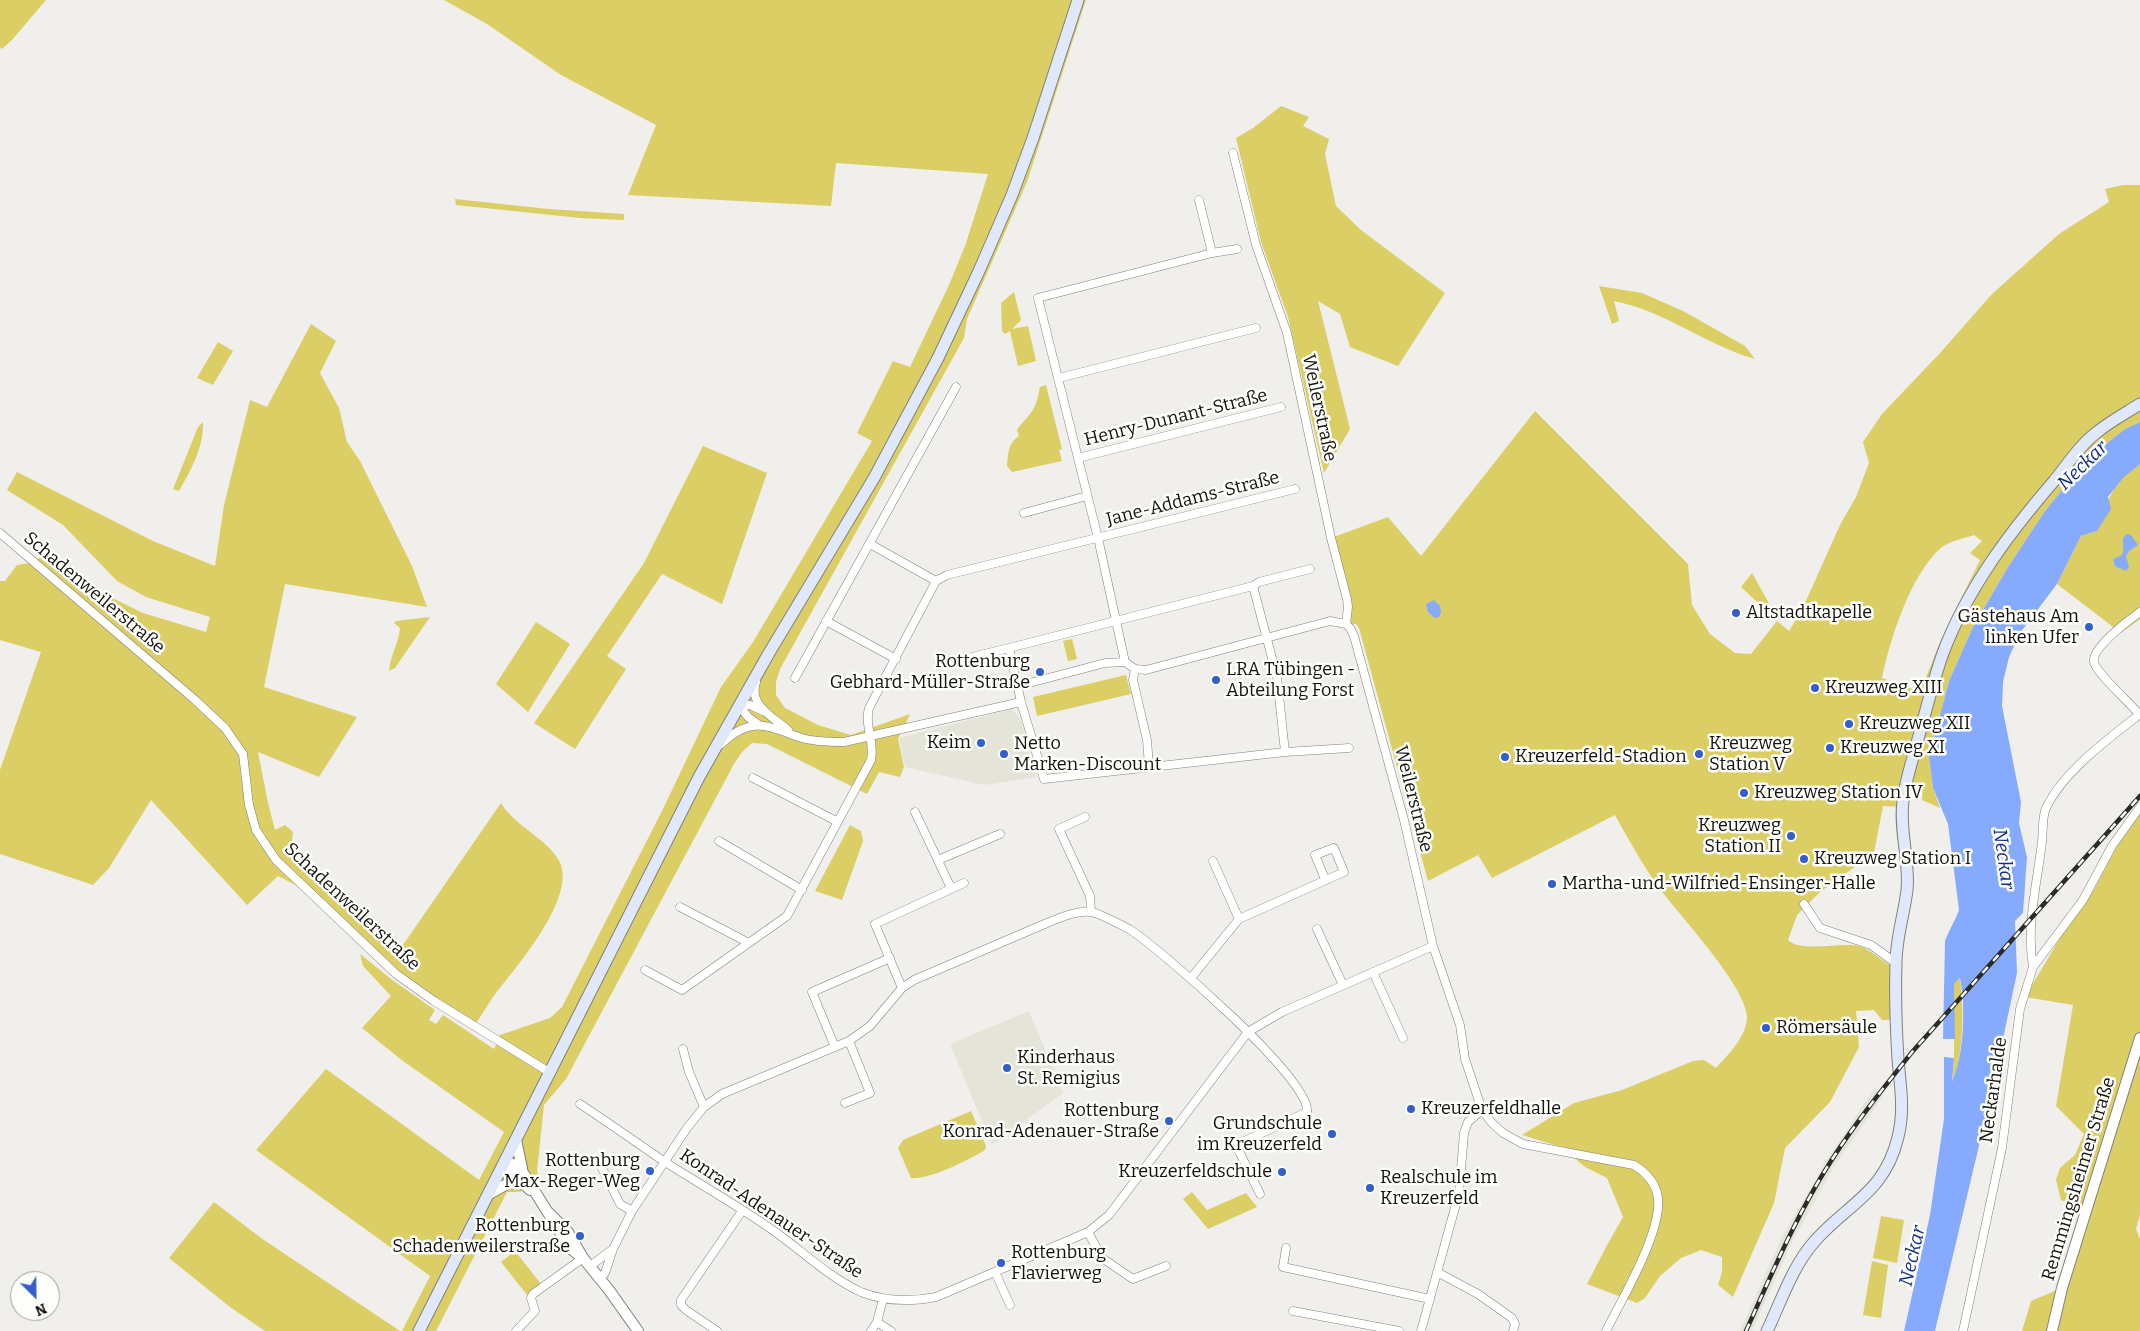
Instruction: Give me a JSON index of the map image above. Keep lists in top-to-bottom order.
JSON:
{
  "streets": {
    "street": [
      "Weilerstraße",
      "Henry-Dunant-Straße",
      "Jane-Addams-Straße",
      "Schadenweilerstraße",
      "Neckarhalde",
      "Remmingsheimer Straße",
      "Konrad-Adenauer-Straße"
    ]
  },
  "crossings": [
    ["Weilerstraße", "Konrad-Adenauer-Straße"]
  ],
  "water": ["Neckar"],
  "places": [
    "Altstadtkapelle",
    "Gästehaus Am linken Ufer",
    "Rottenburg Gebhard-Müller-Straße",
    "LRA Tübingen - Abteilung Forst",
    "Kreuzweg XIII",
    "Kreuzweg XII",
    "Keim",
    "Kreuzweg XI",
    "Netto Marken-Discount",
    "Kreuzweg Station V",
    "Kreuzerfeld-Stadion",
    "Kreuzweg Station IV",
    "Kreuzweg Station II",
    "Kreuzweg Station I",
    "Martha-und-Wilfried-Ensinger-Halle",
    "Römersäule",
    "Kinderhaus St. Remigius",
    "Kreuzerfeldhalle",
    "Rottenburg Konrad-Adenauer-Straße",
    "Grundschule im Kreuzerfeld",
    "Rottenburg Max-Reger-Weg",
    "Kreuzerfeldschule",
    "Realschule im Kreuzerfeld",
    "Rottenburg Schadenweilerstraße",
    "Rottenburg Flavierweg"
  ],
  "north": "bottom right"
}
